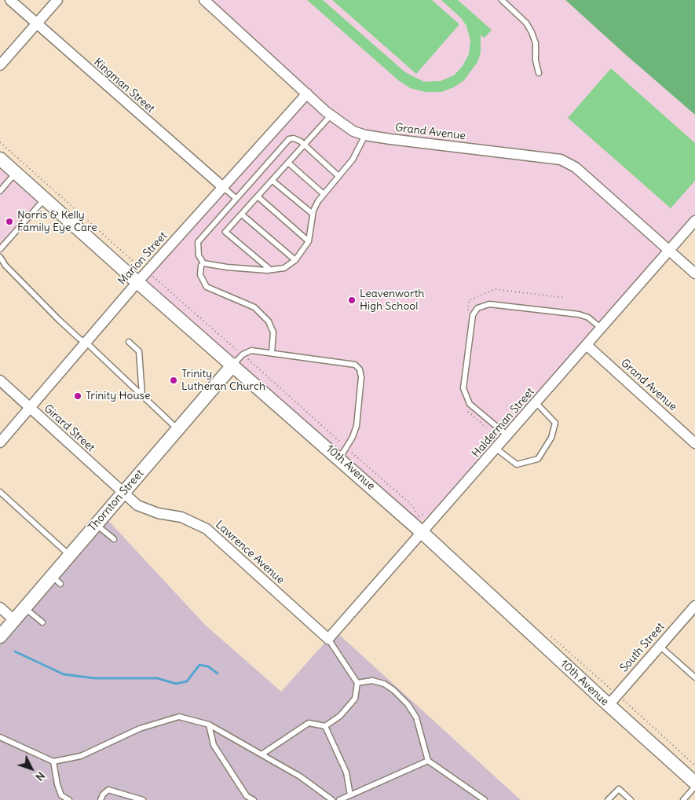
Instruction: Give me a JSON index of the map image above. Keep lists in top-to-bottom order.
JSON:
{
  "streets": {
    "street": [
      "Kingman Street",
      "Grand Avenue",
      "Marion Street",
      "Halderman Street",
      "Girard Street",
      "10th Avenue",
      "Thornton Street",
      "Lawrence Avenue",
      "South Street"
    ]
  },
  "crossings": [
    ["Kingman Street", "Marion Street"],
    ["Grand Avenue", "Marion Street"],
    ["Grand Avenue", "Halderman Street"],
    ["Marion Street", "Girard Street"],
    ["Marion Street", "10th Avenue"],
    ["Halderman Street", "10th Avenue"],
    ["Halderman Street", "Lawrence Avenue"],
    ["Girard Street", "Thornton Street"],
    ["Girard Street", "Lawrence Avenue"],
    ["10th Avenue", "Thornton Street"],
    ["10th Avenue", "South Street"],
    ["Thornton Street", "Lawrence Avenue"]
  ],
  "places": [
    "Norris & Kelly Family Eye Care",
    "Leavenworth High School",
    "Trinity Lutheran Church",
    "Trinity House"
  ],
  "north": "bottom right"
}
